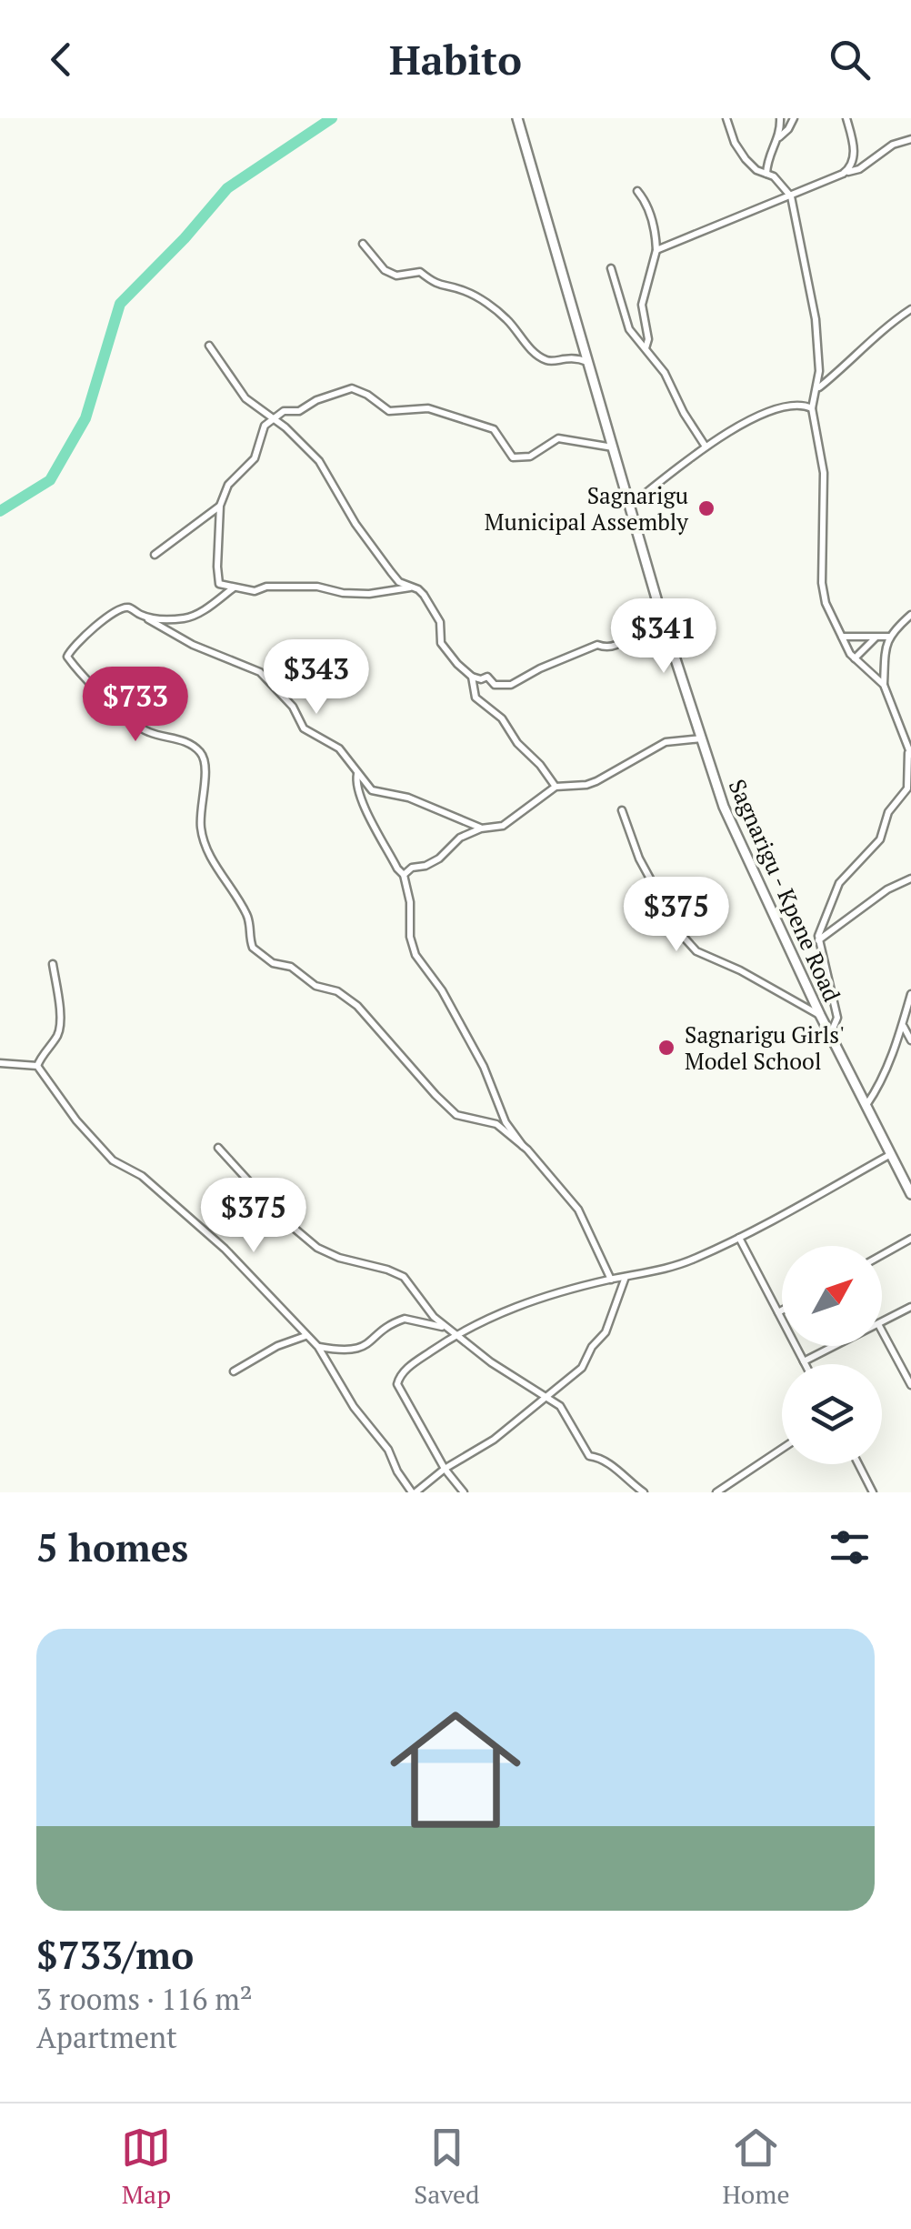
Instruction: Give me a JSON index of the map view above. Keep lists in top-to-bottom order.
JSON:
{
  "streets": {
    "street": ["Sagnarigu - Kpene Road"]
  },
  "places": ["Sagnarigu Municipal Assembly", "Sagnarigu Girls' Model School"],
  "north": "top right",
  "page": {
    "header": "Habito",
    "price": [
      "$341",
      "$343",
      "$733",
      "$375",
      "$375"
    ],
    "heading": "5 homes",
    "list": [
      {
        "name": "$733/mo",
        "note": "3 rooms · 116 m² · Apartment"
      }
    ],
    "tabs": ["Map", "Saved", "Home"]
  }
}
